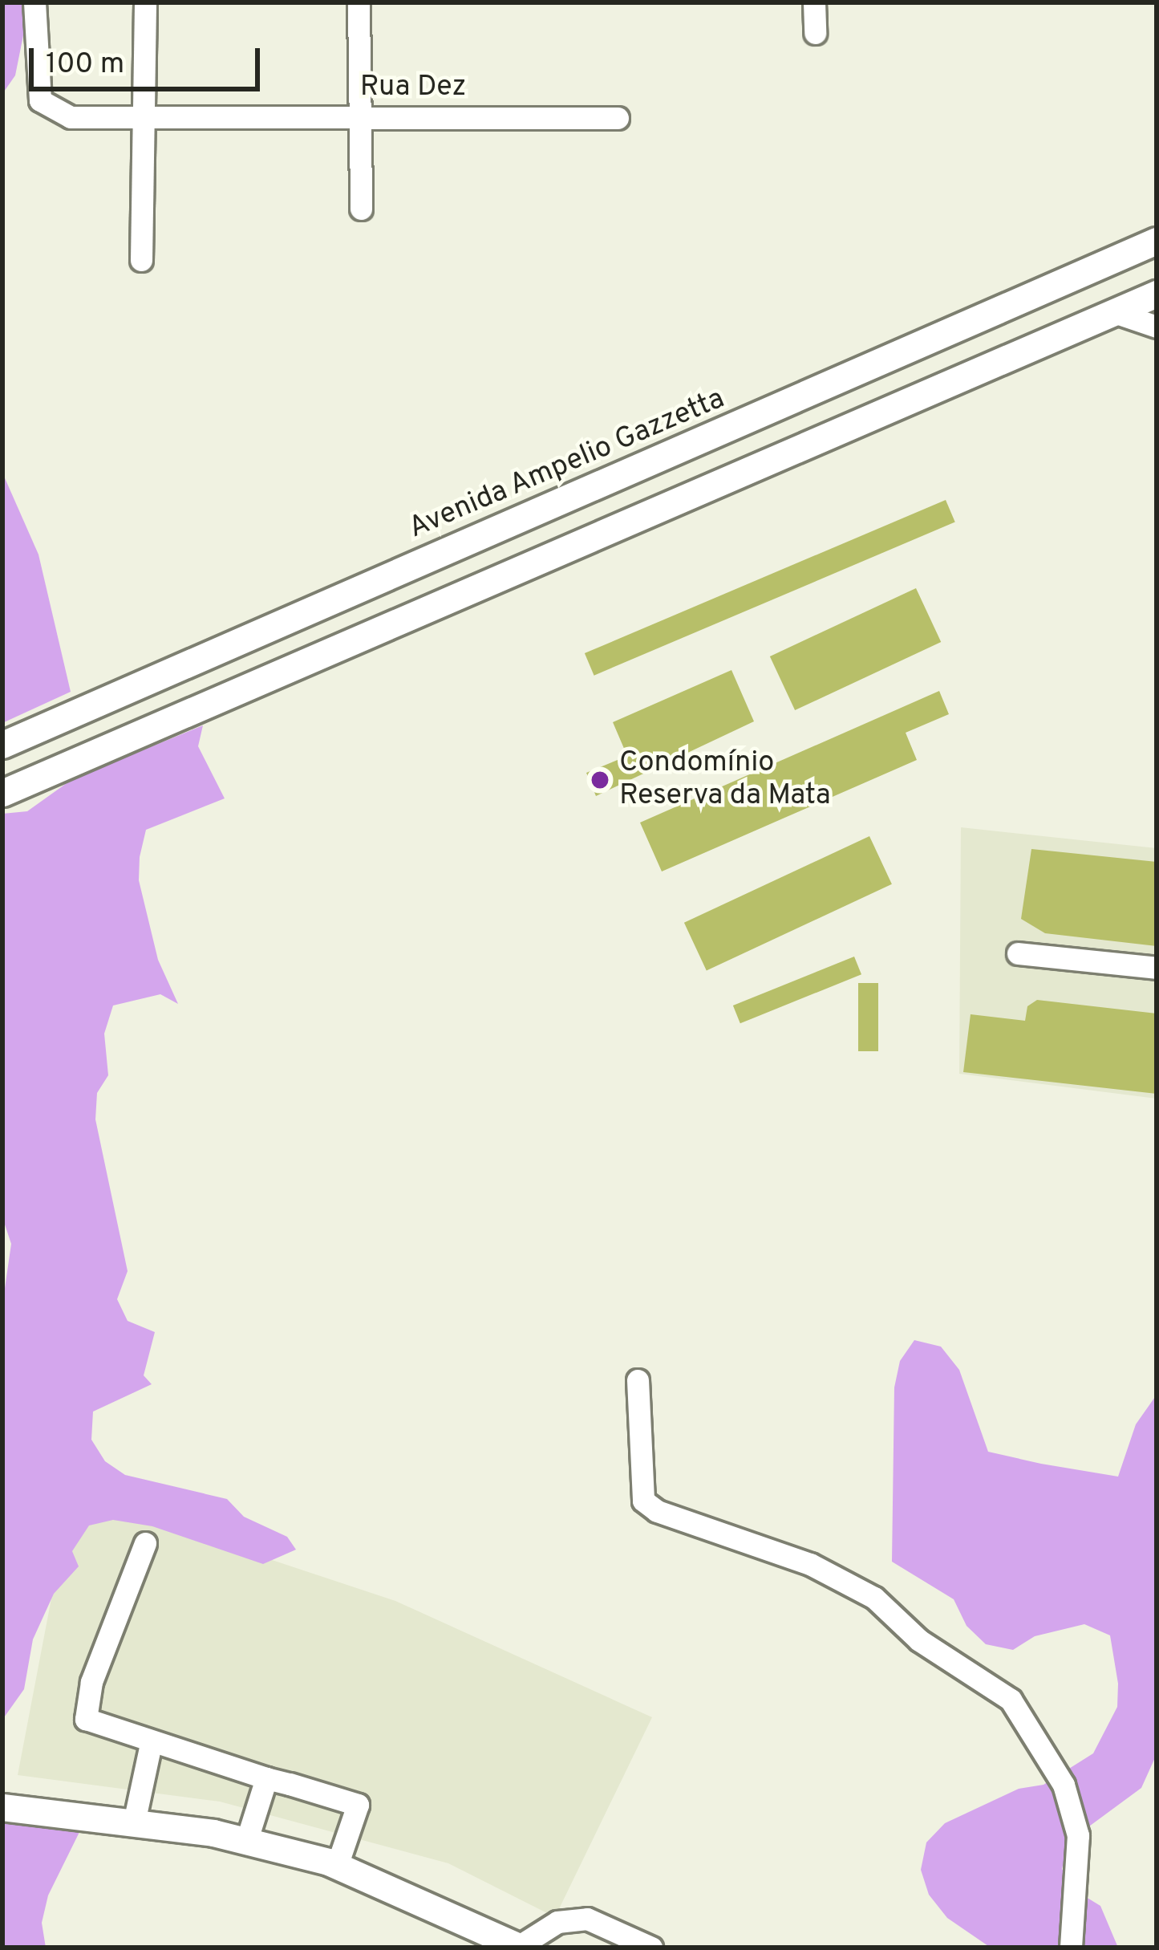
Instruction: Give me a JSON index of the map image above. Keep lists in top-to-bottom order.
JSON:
{
  "streets": {
    "main road": ["Avenida Ampelio Gazzetta"],
    "street": ["Rua Dez"]
  },
  "places": ["Condomínio Reserva da Mata"],
  "scale_bar": "100 m"
}
